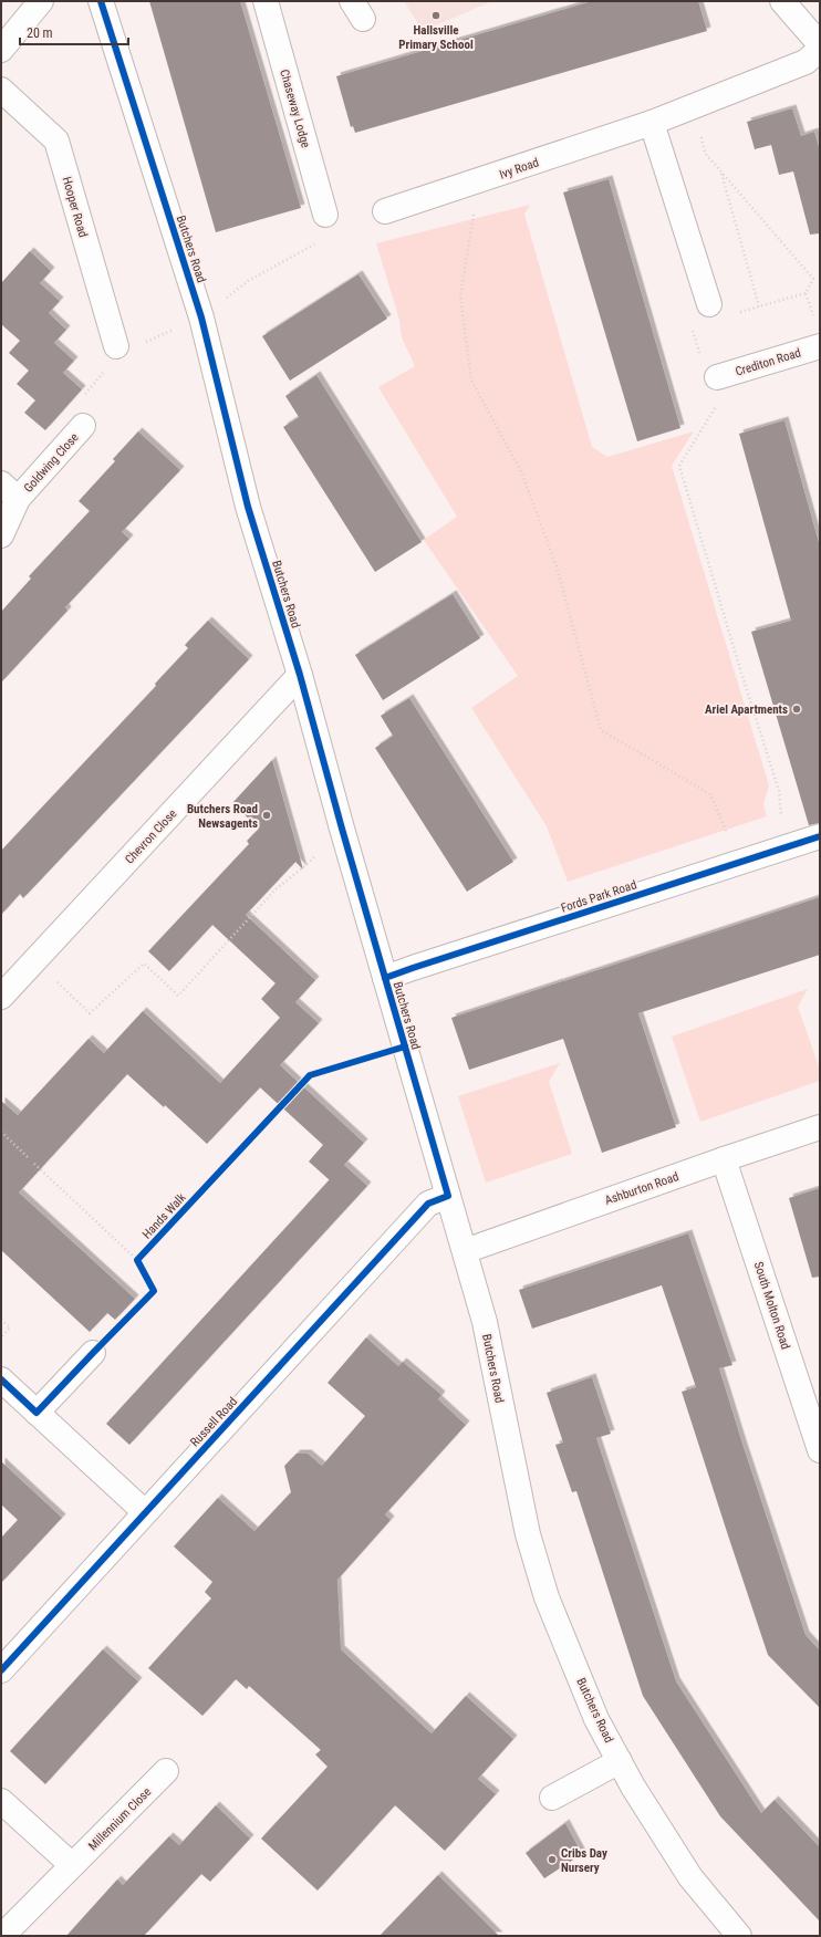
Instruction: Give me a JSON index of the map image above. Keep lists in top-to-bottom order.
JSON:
{
  "streets": {
    "street": [
      "Chaseway Lodge",
      "Ivy Road",
      "Hooper Road",
      "Butchers Road",
      "Crediton Road",
      "Goldwing Close",
      "Chevron Close",
      "Fords Park Road",
      "Ashburton Road",
      "South Molton Road",
      "Russell Road",
      "Millennium Close"
    ],
    "cycle path": ["Hands Walk"]
  },
  "crossings": [
    ["Butchers Road", "Chevron Close"],
    ["Butchers Road", "Fords Park Road"],
    ["Butchers Road", "Ashburton Road"],
    ["Butchers Road", "Hands Walk"],
    ["Butchers Road", "Russell Road"],
    ["Ashburton Road", "South Molton Road"]
  ],
  "places": [
    "Hallsville Primary School",
    "Ariel Apartments",
    "Butchers Road Newsagents",
    "Cribs Day Nursery"
  ],
  "scale_bar": "20 m"
}
